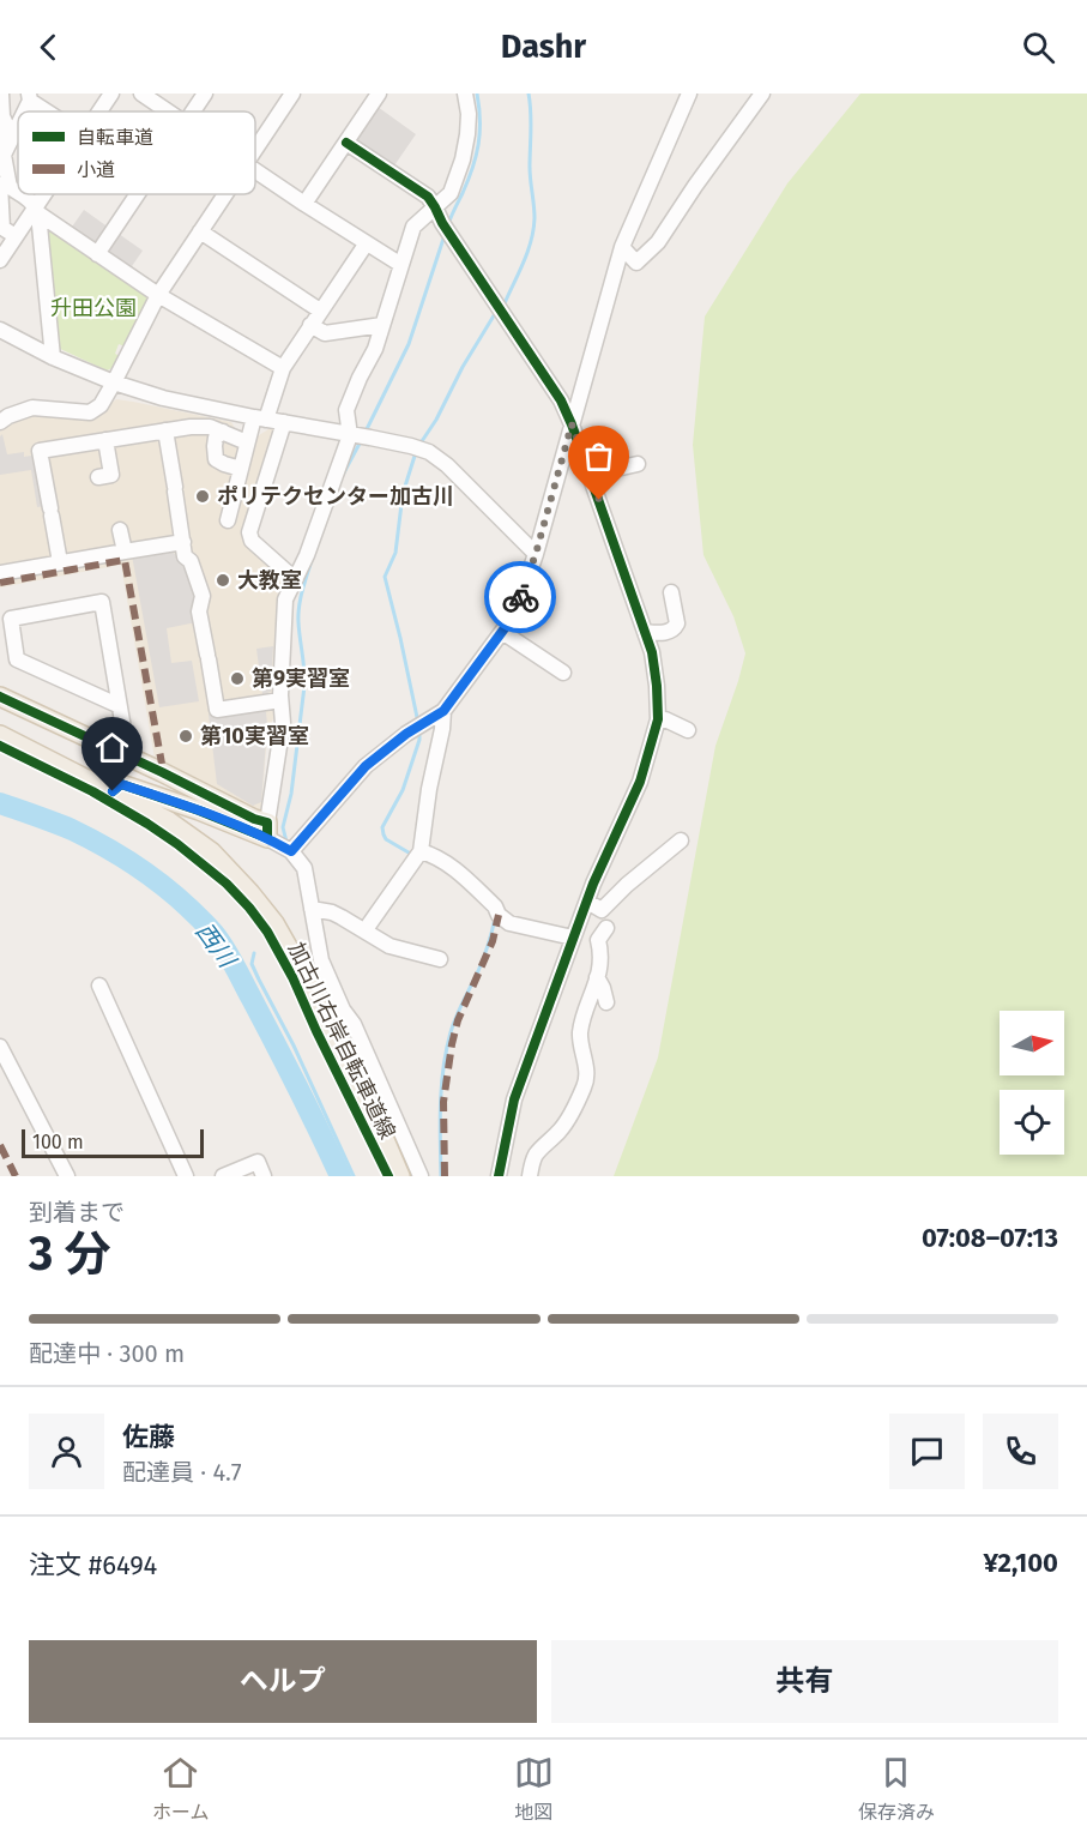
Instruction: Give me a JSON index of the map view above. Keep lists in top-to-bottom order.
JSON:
{
  "streets": {
    "cycle path": ["加古川右岸自転車道線"]
  },
  "water": ["西川"],
  "parks": ["升田公園"],
  "places": [
    "ポリテクセンター加古川",
    "大教室",
    "第9実習室",
    "第10実習室"
  ],
  "legend": ["自転車道", "小道"],
  "scale_bar": "100 m",
  "north": "right",
  "page": {
    "header": "Dashr",
    "scale": "100 m",
    "heading": ["3 分", "到着まで", "07:08–07:13"],
    "panel": [
      "佐藤",
      "配達員 · 4.7",
      "注文 #6494",
      "¥2,100"
    ],
    "bar": "配達中 · 300 m",
    "buttons": ["ヘルプ", "共有"],
    "tabs": ["ホーム", "地図", "保存済み"]
  }
}
